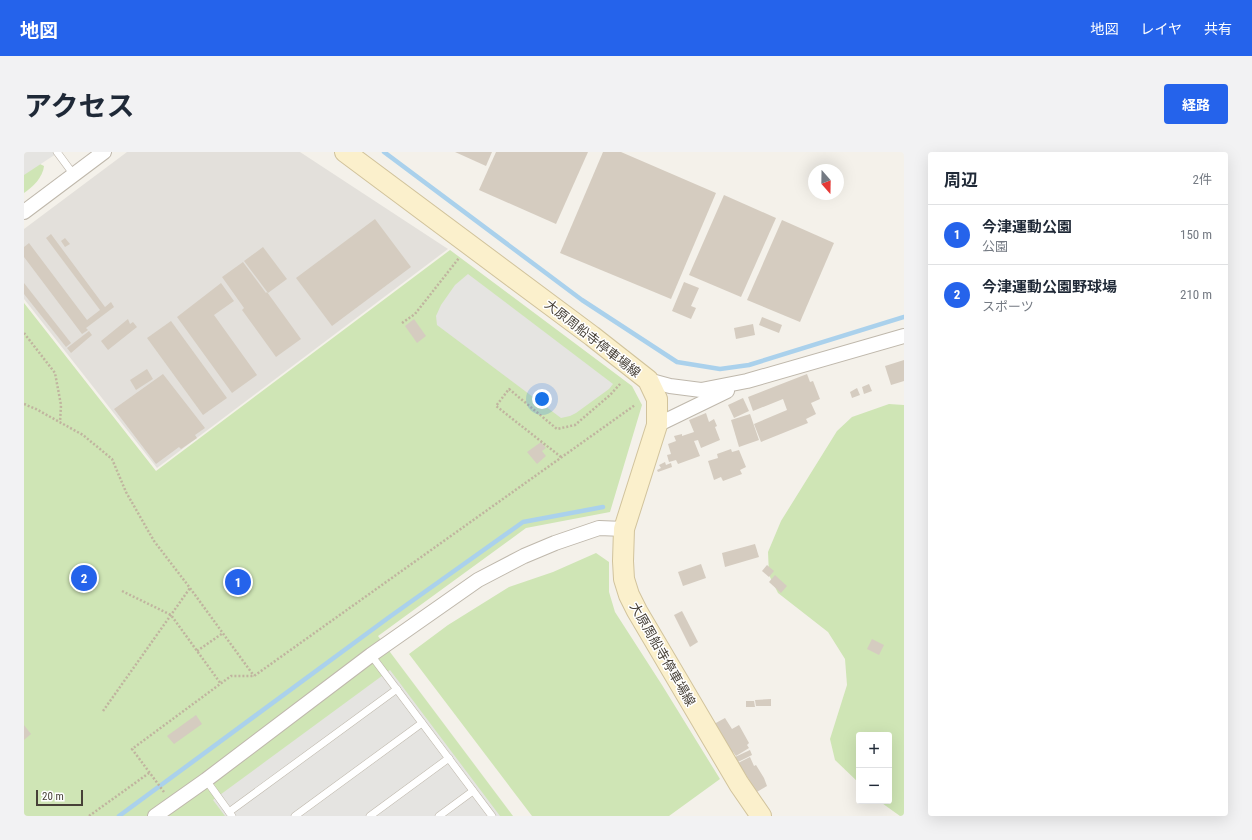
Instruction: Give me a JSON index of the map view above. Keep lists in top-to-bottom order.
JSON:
{
  "streets": {
    "main road": ["大原周船寺停車場線"]
  },
  "scale_bar": "20 m",
  "north": "bottom",
  "page": {
    "header": "地図",
    "nav": ["地図", "レイヤ", "共有"],
    "title": "アクセス",
    "buttons": "経路",
    "heading": ["周辺", "2件"],
    "list": [
      {
        "mark": "1",
        "name": "今津運動公園",
        "note": "公園",
        "value": "150 m"
      },
      {
        "mark": "2",
        "name": "今津運動公園野球場",
        "note": "スポーツ",
        "value": "210 m"
      }
    ],
    "pins": ["2", "1"],
    "map_buttons": ["+", "−"],
    "scale": "20 m"
  }
}
